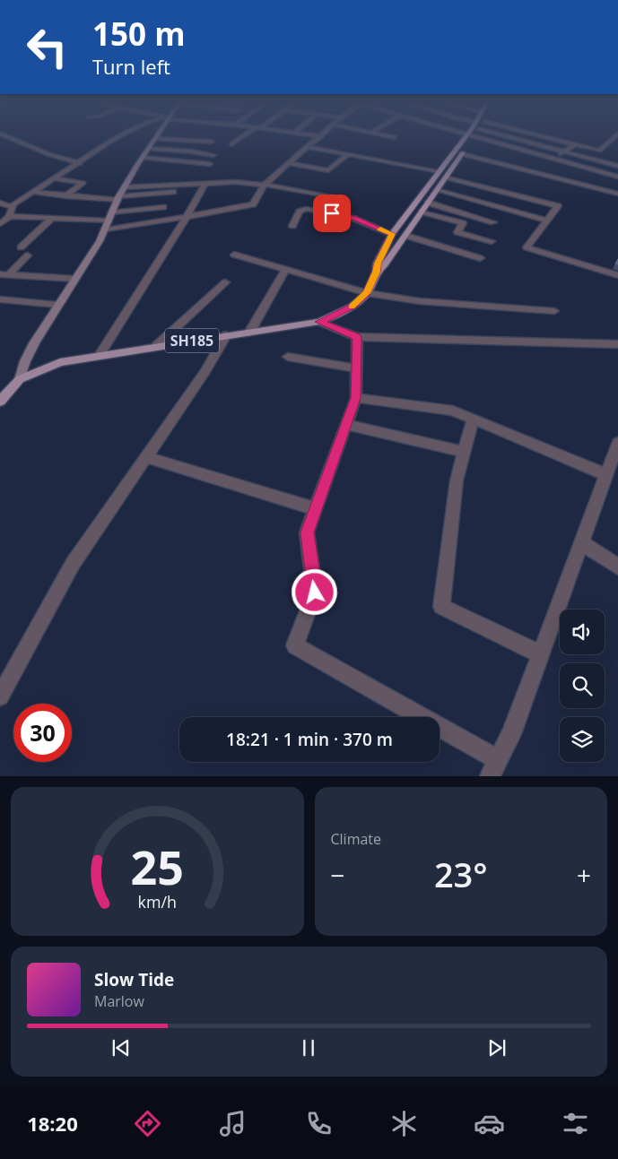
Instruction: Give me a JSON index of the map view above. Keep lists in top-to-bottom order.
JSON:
{
  "streets": {
    "main road": ["SH185"]
  },
  "page": {
    "turn": ["150 m", "Turn left"],
    "limit": "30",
    "trip": "18:21 · 1 min · 370 m",
    "tile": "Climate",
    "heat": ["−", "23°", "+"],
    "song": ["Slow Tide", "Marlow"],
    "tabs": "18:20",
    "gauge": ["25", "km/h"]
  }
}
